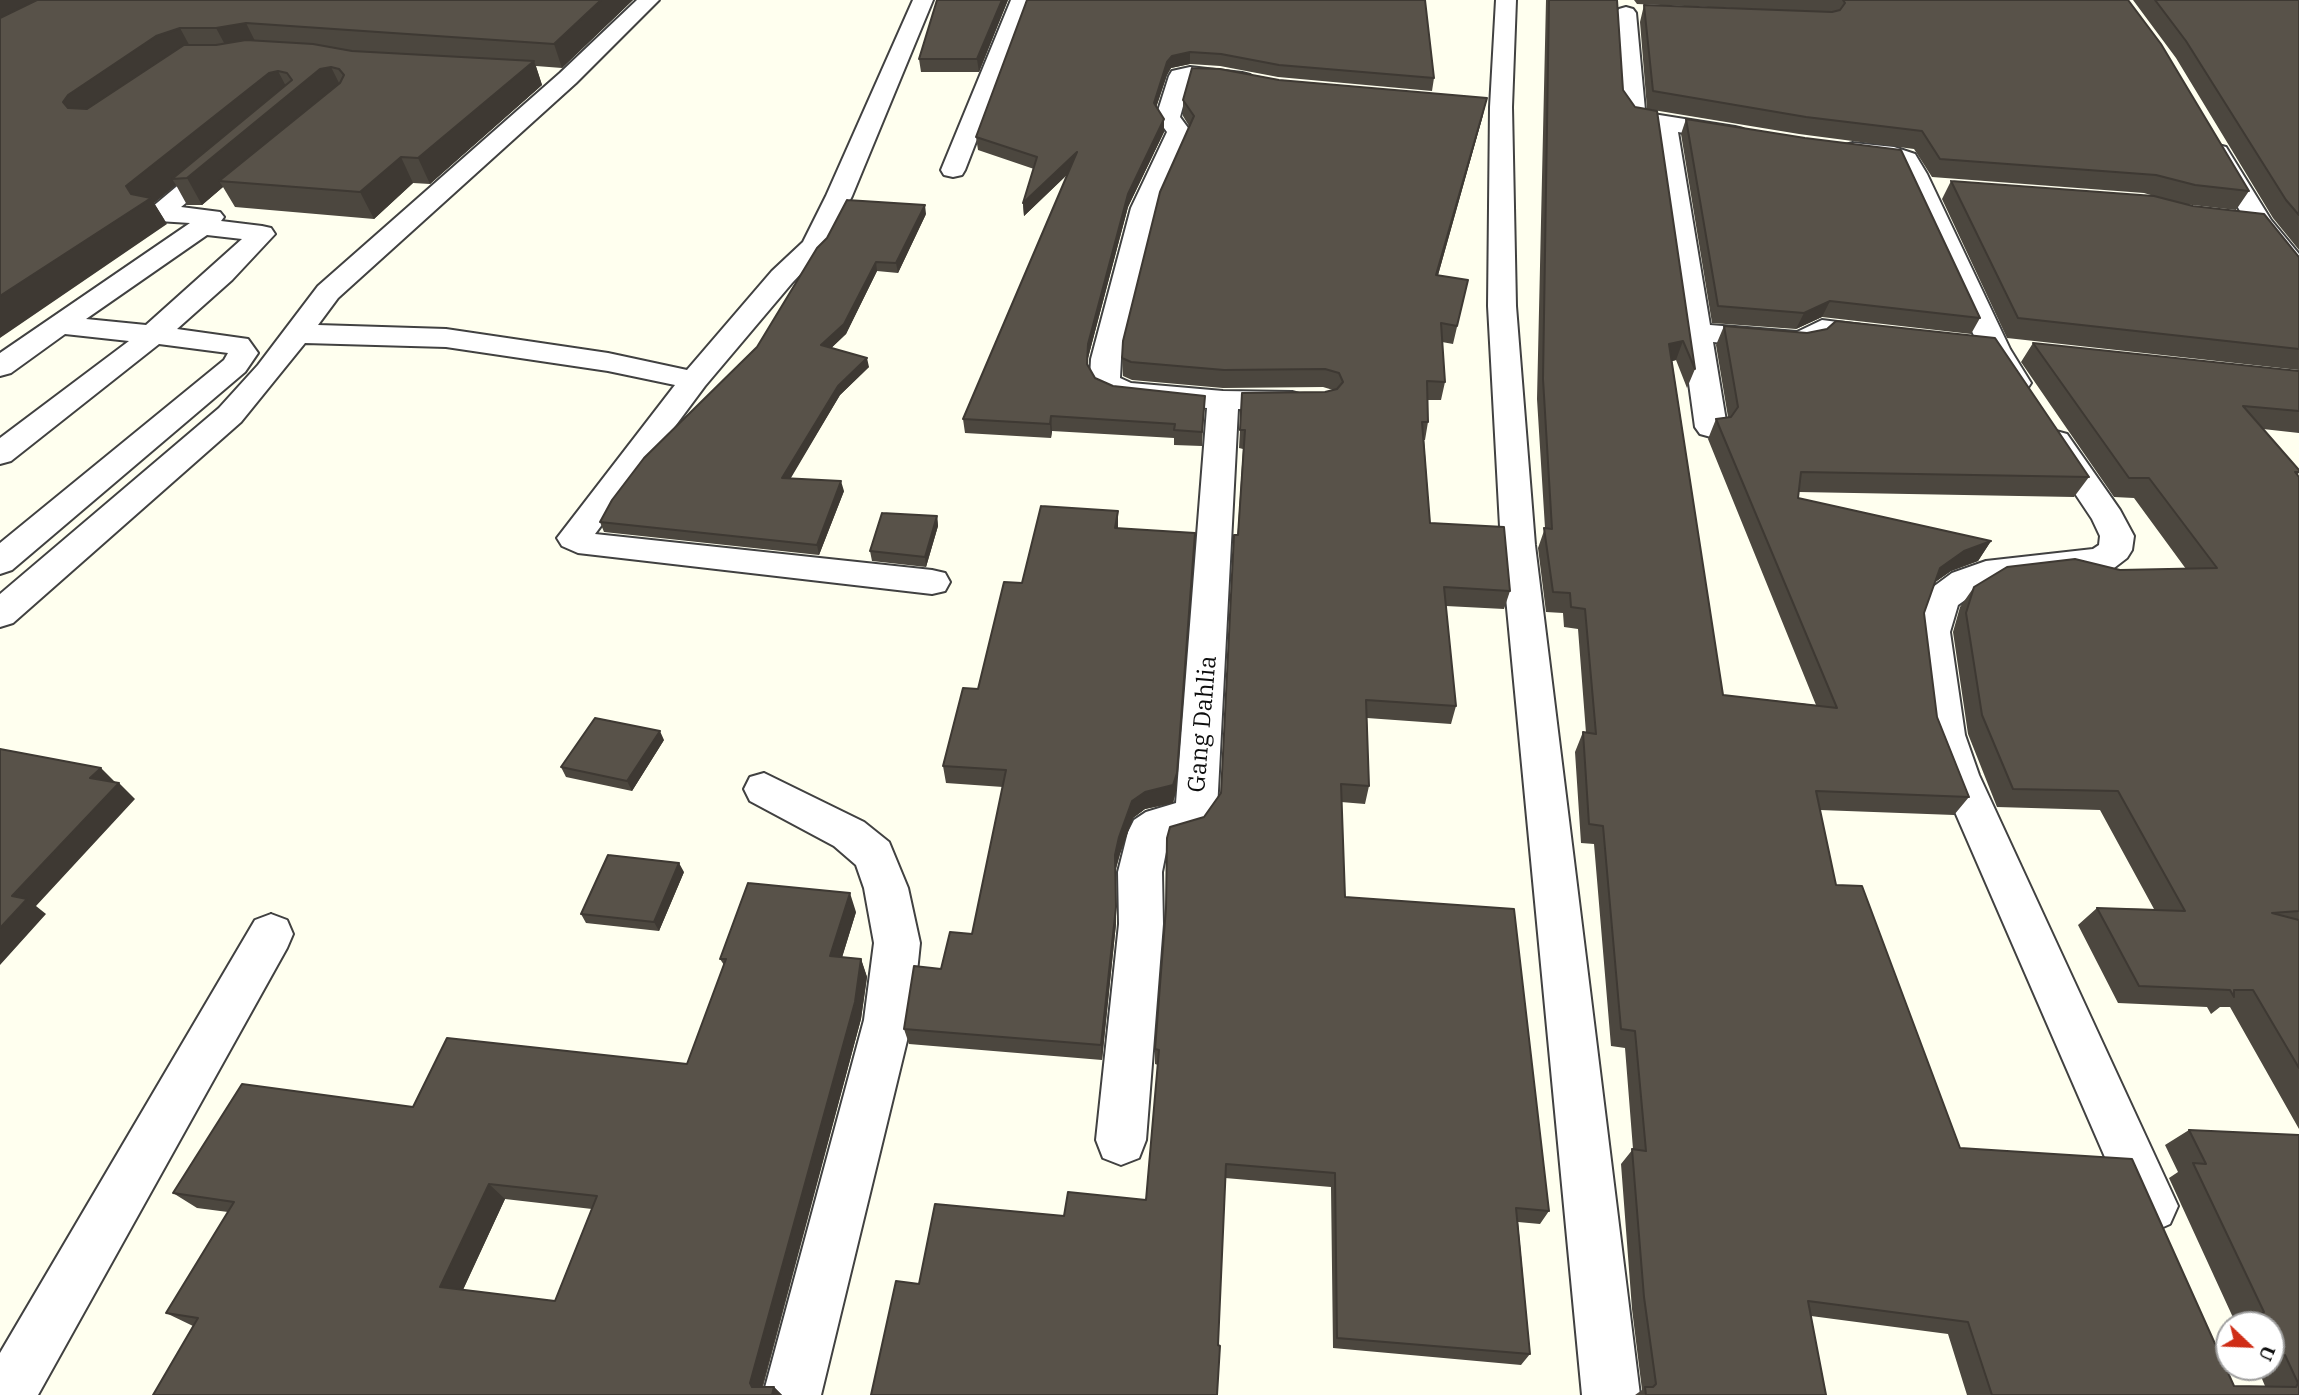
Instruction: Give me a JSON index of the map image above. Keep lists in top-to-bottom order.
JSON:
{
  "streets": {
    "street": ["Gang Dahlia"]
  },
  "north": "bottom right"
}
